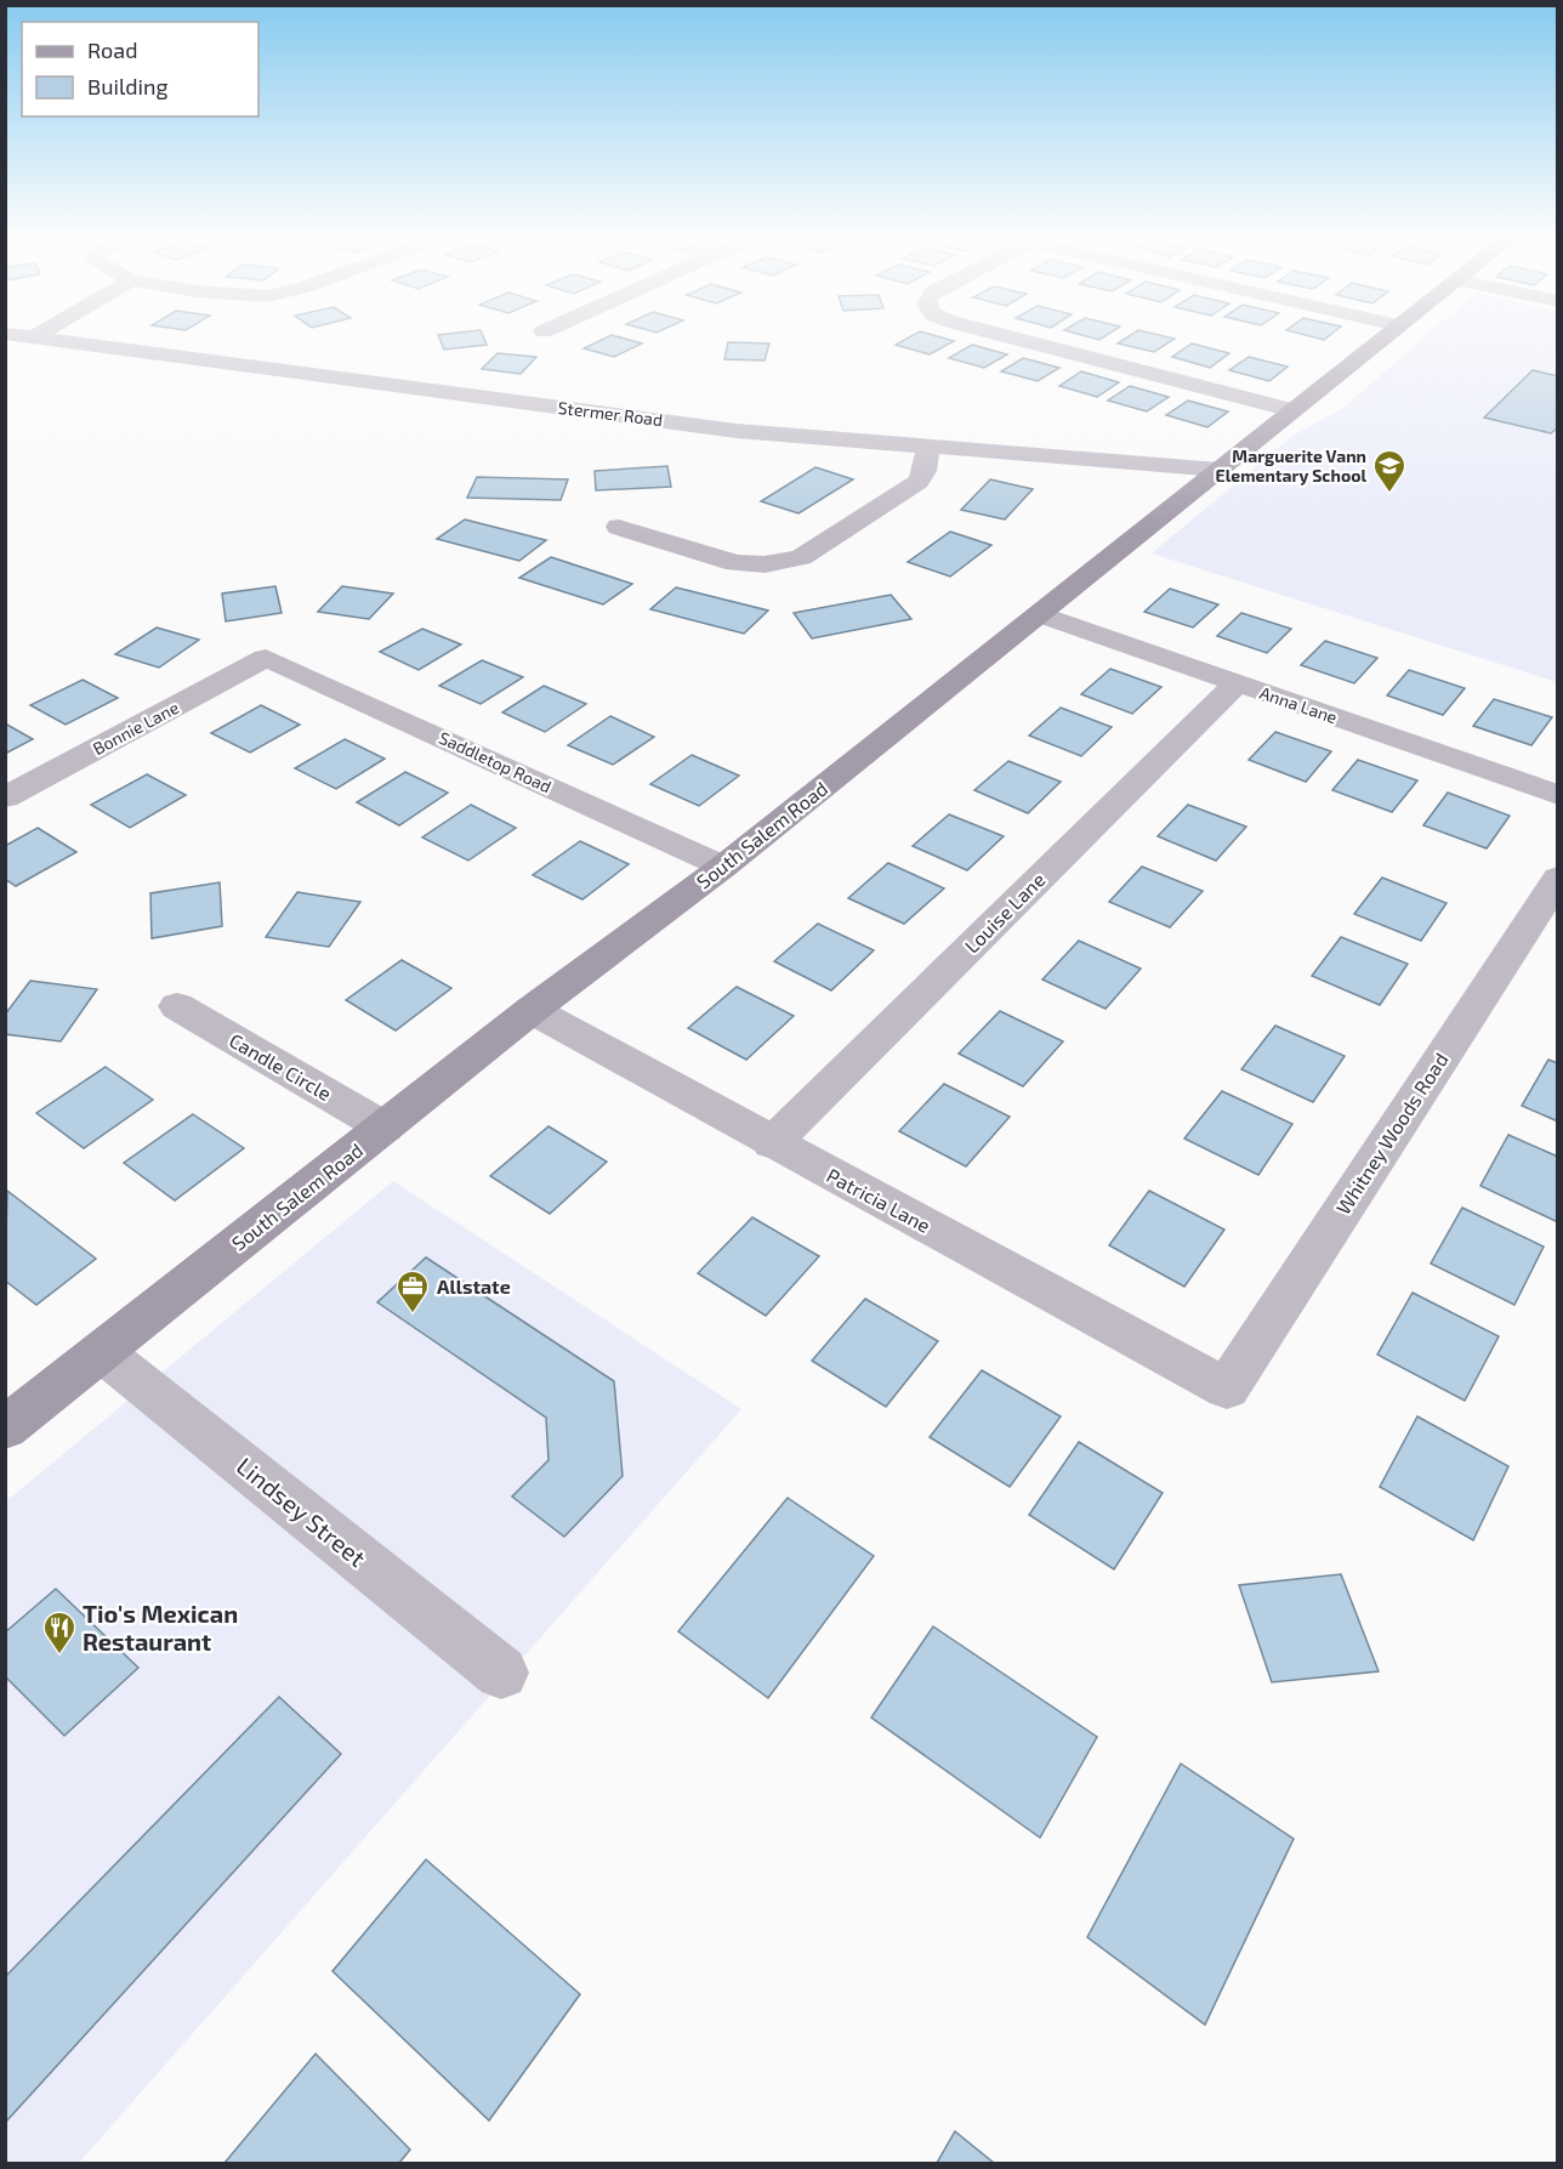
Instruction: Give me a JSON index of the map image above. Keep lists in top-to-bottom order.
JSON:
{
  "streets": {
    "main road": ["South Salem Road"],
    "street": [
      "Stermer Road",
      "Anna Lane",
      "Bonnie Lane",
      "Saddletop Road",
      "Louise Lane",
      "Candle Circle",
      "Whitney Woods Road",
      "Patricia Lane",
      "Lindsey Street"
    ]
  },
  "crossings": [
    ["Stermer Road", "South Salem Road"],
    ["Anna Lane", "South Salem Road"],
    ["Anna Lane", "Louise Lane"],
    ["Bonnie Lane", "Saddletop Road"],
    ["Saddletop Road", "South Salem Road"],
    ["South Salem Road", "Candle Circle"],
    ["South Salem Road", "Patricia Lane"],
    ["South Salem Road", "Lindsey Street"],
    ["Louise Lane", "Patricia Lane"],
    ["Whitney Woods Road", "Patricia Lane"]
  ],
  "places": {
    "school or university": ["Marguerite Vann Elementary School"],
    "office": ["Allstate"],
    "restaurant": ["Tio's Mexican Restaurant"]
  },
  "legend": ["Road", "Building"]
}
